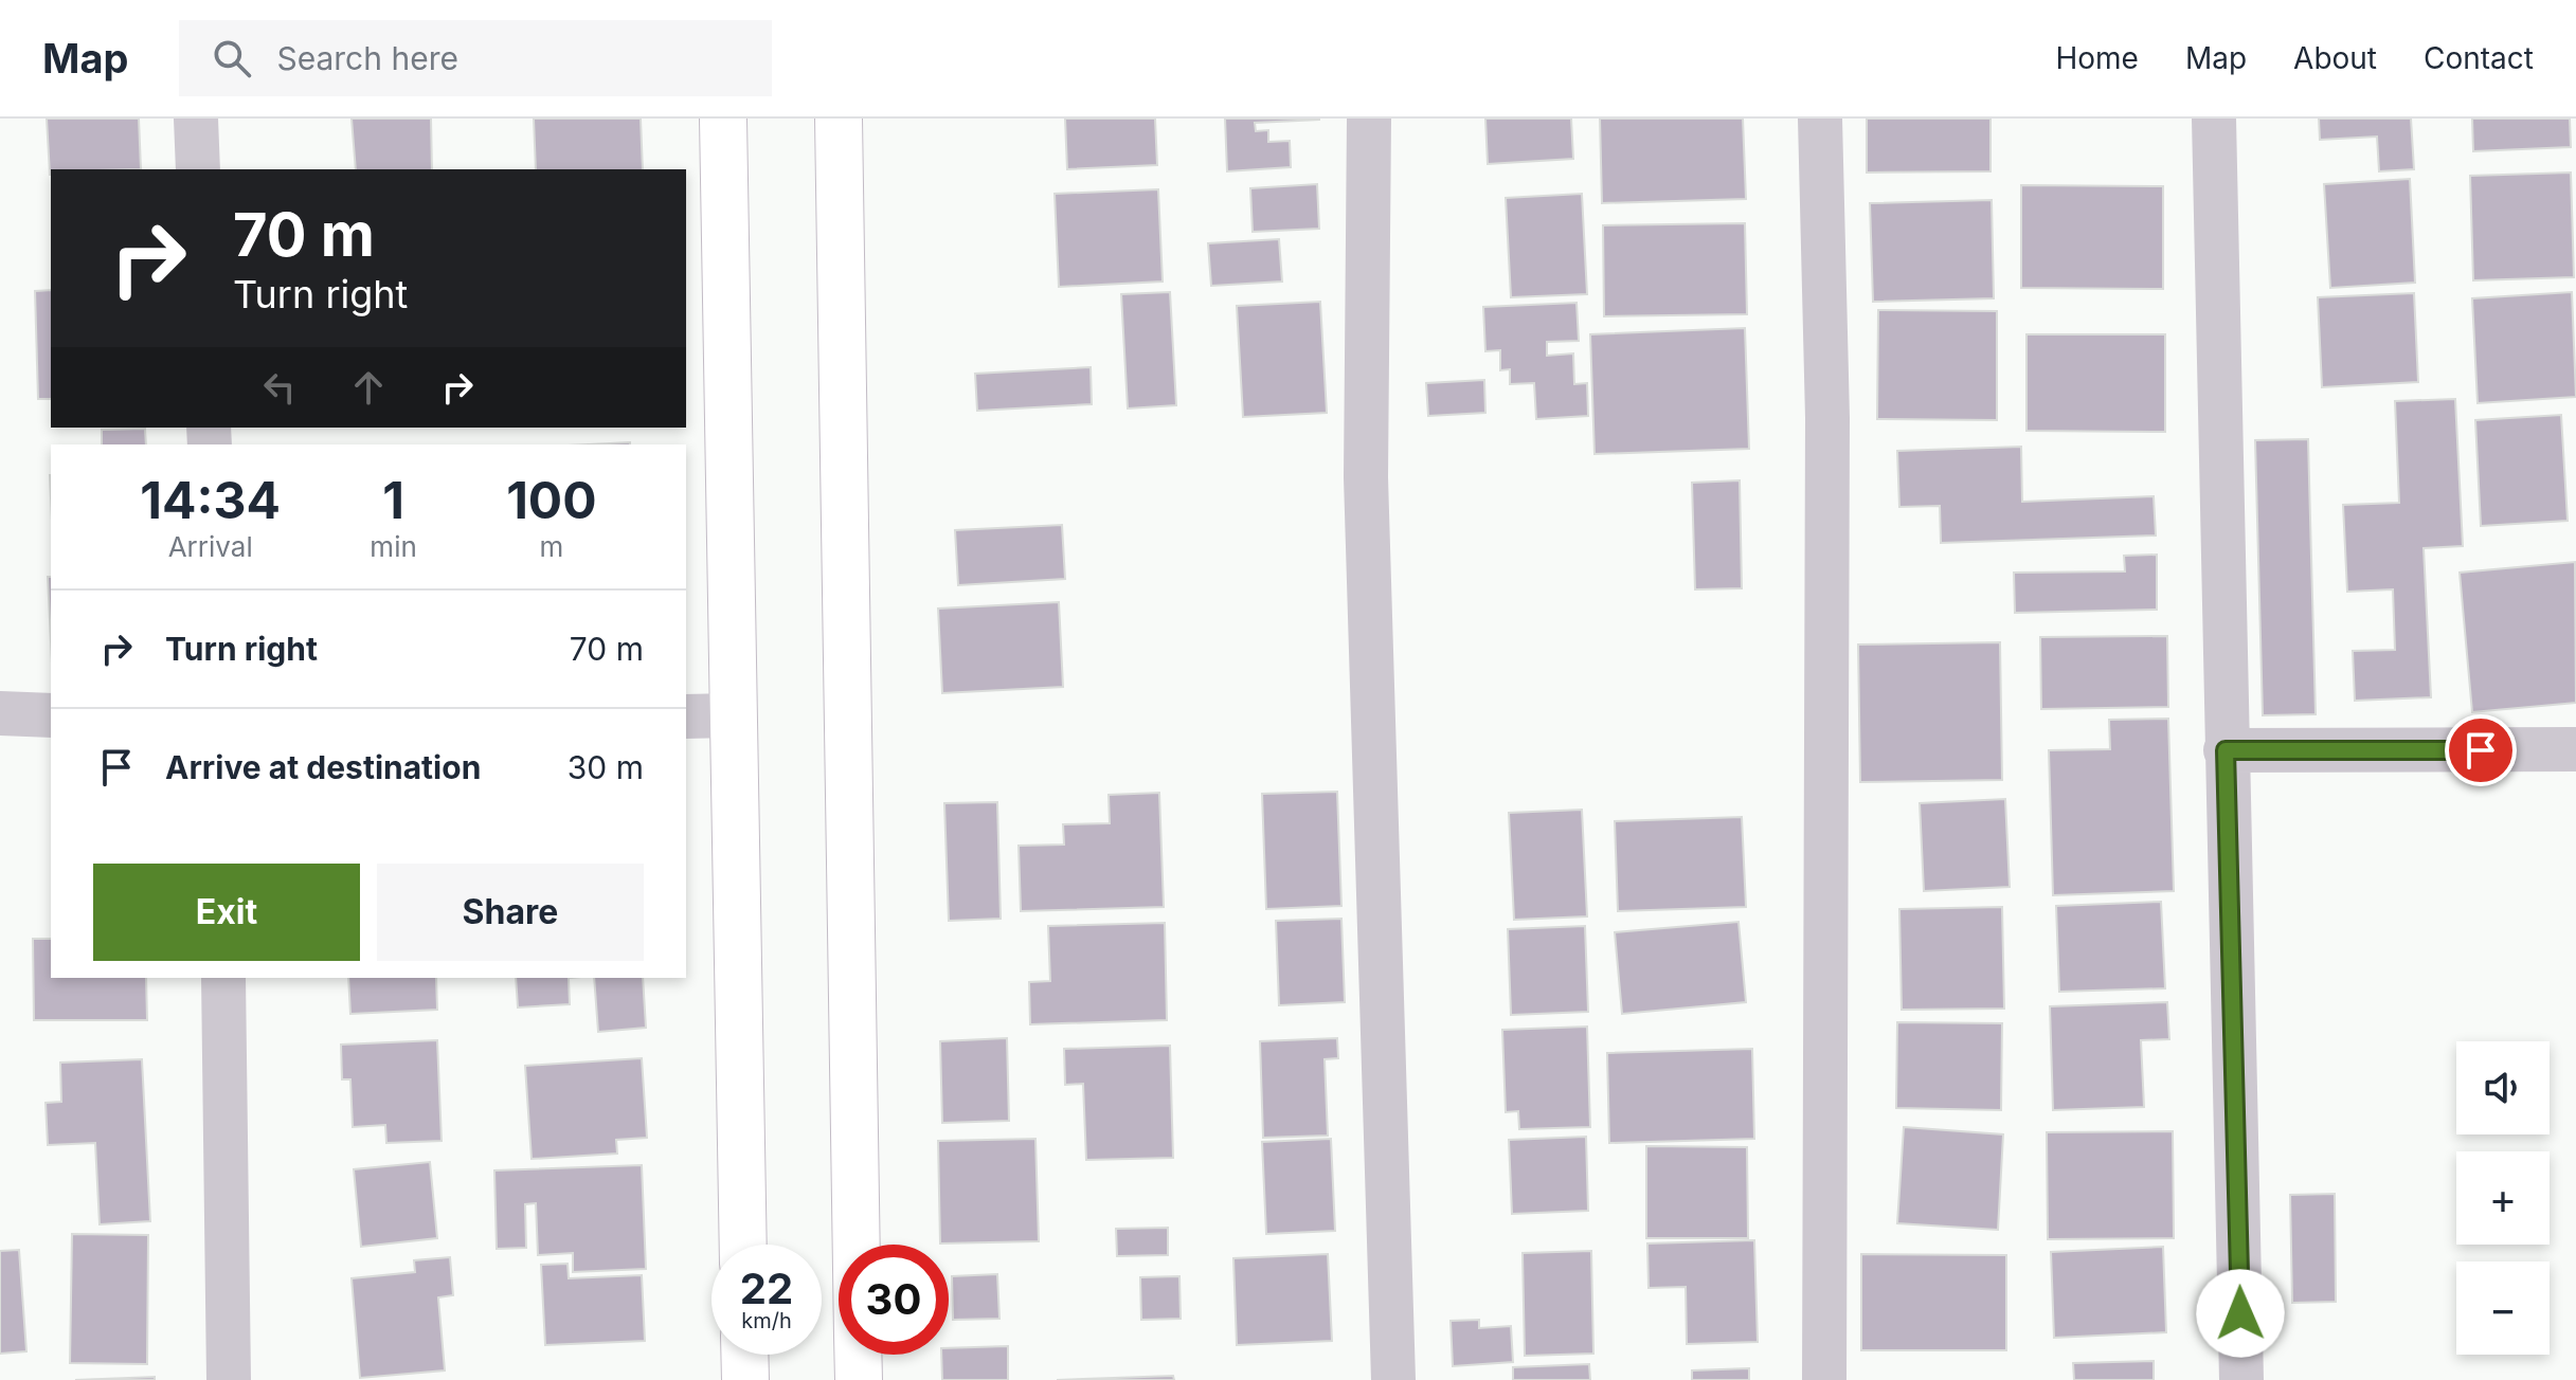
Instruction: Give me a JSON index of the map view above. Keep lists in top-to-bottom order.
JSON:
{
  "page": {
    "header": "Map",
    "search": "Search here",
    "nav": [
      "Home",
      "Map",
      "About",
      "Contact"
    ],
    "turn": ["70 m", "Turn right"],
    "eta": [
      "14:34",
      "Arrival",
      "1",
      "min",
      "100",
      "m"
    ],
    "list": [
      {
        "name": "Turn right",
        "value": "70 m"
      },
      {
        "name": "Arrive at destination",
        "value": "30 m"
      }
    ],
    "buttons": ["Exit", "Share"],
    "map_buttons": ["+", "−"],
    "speed": "22 km/h",
    "limit": "30"
  }
}
